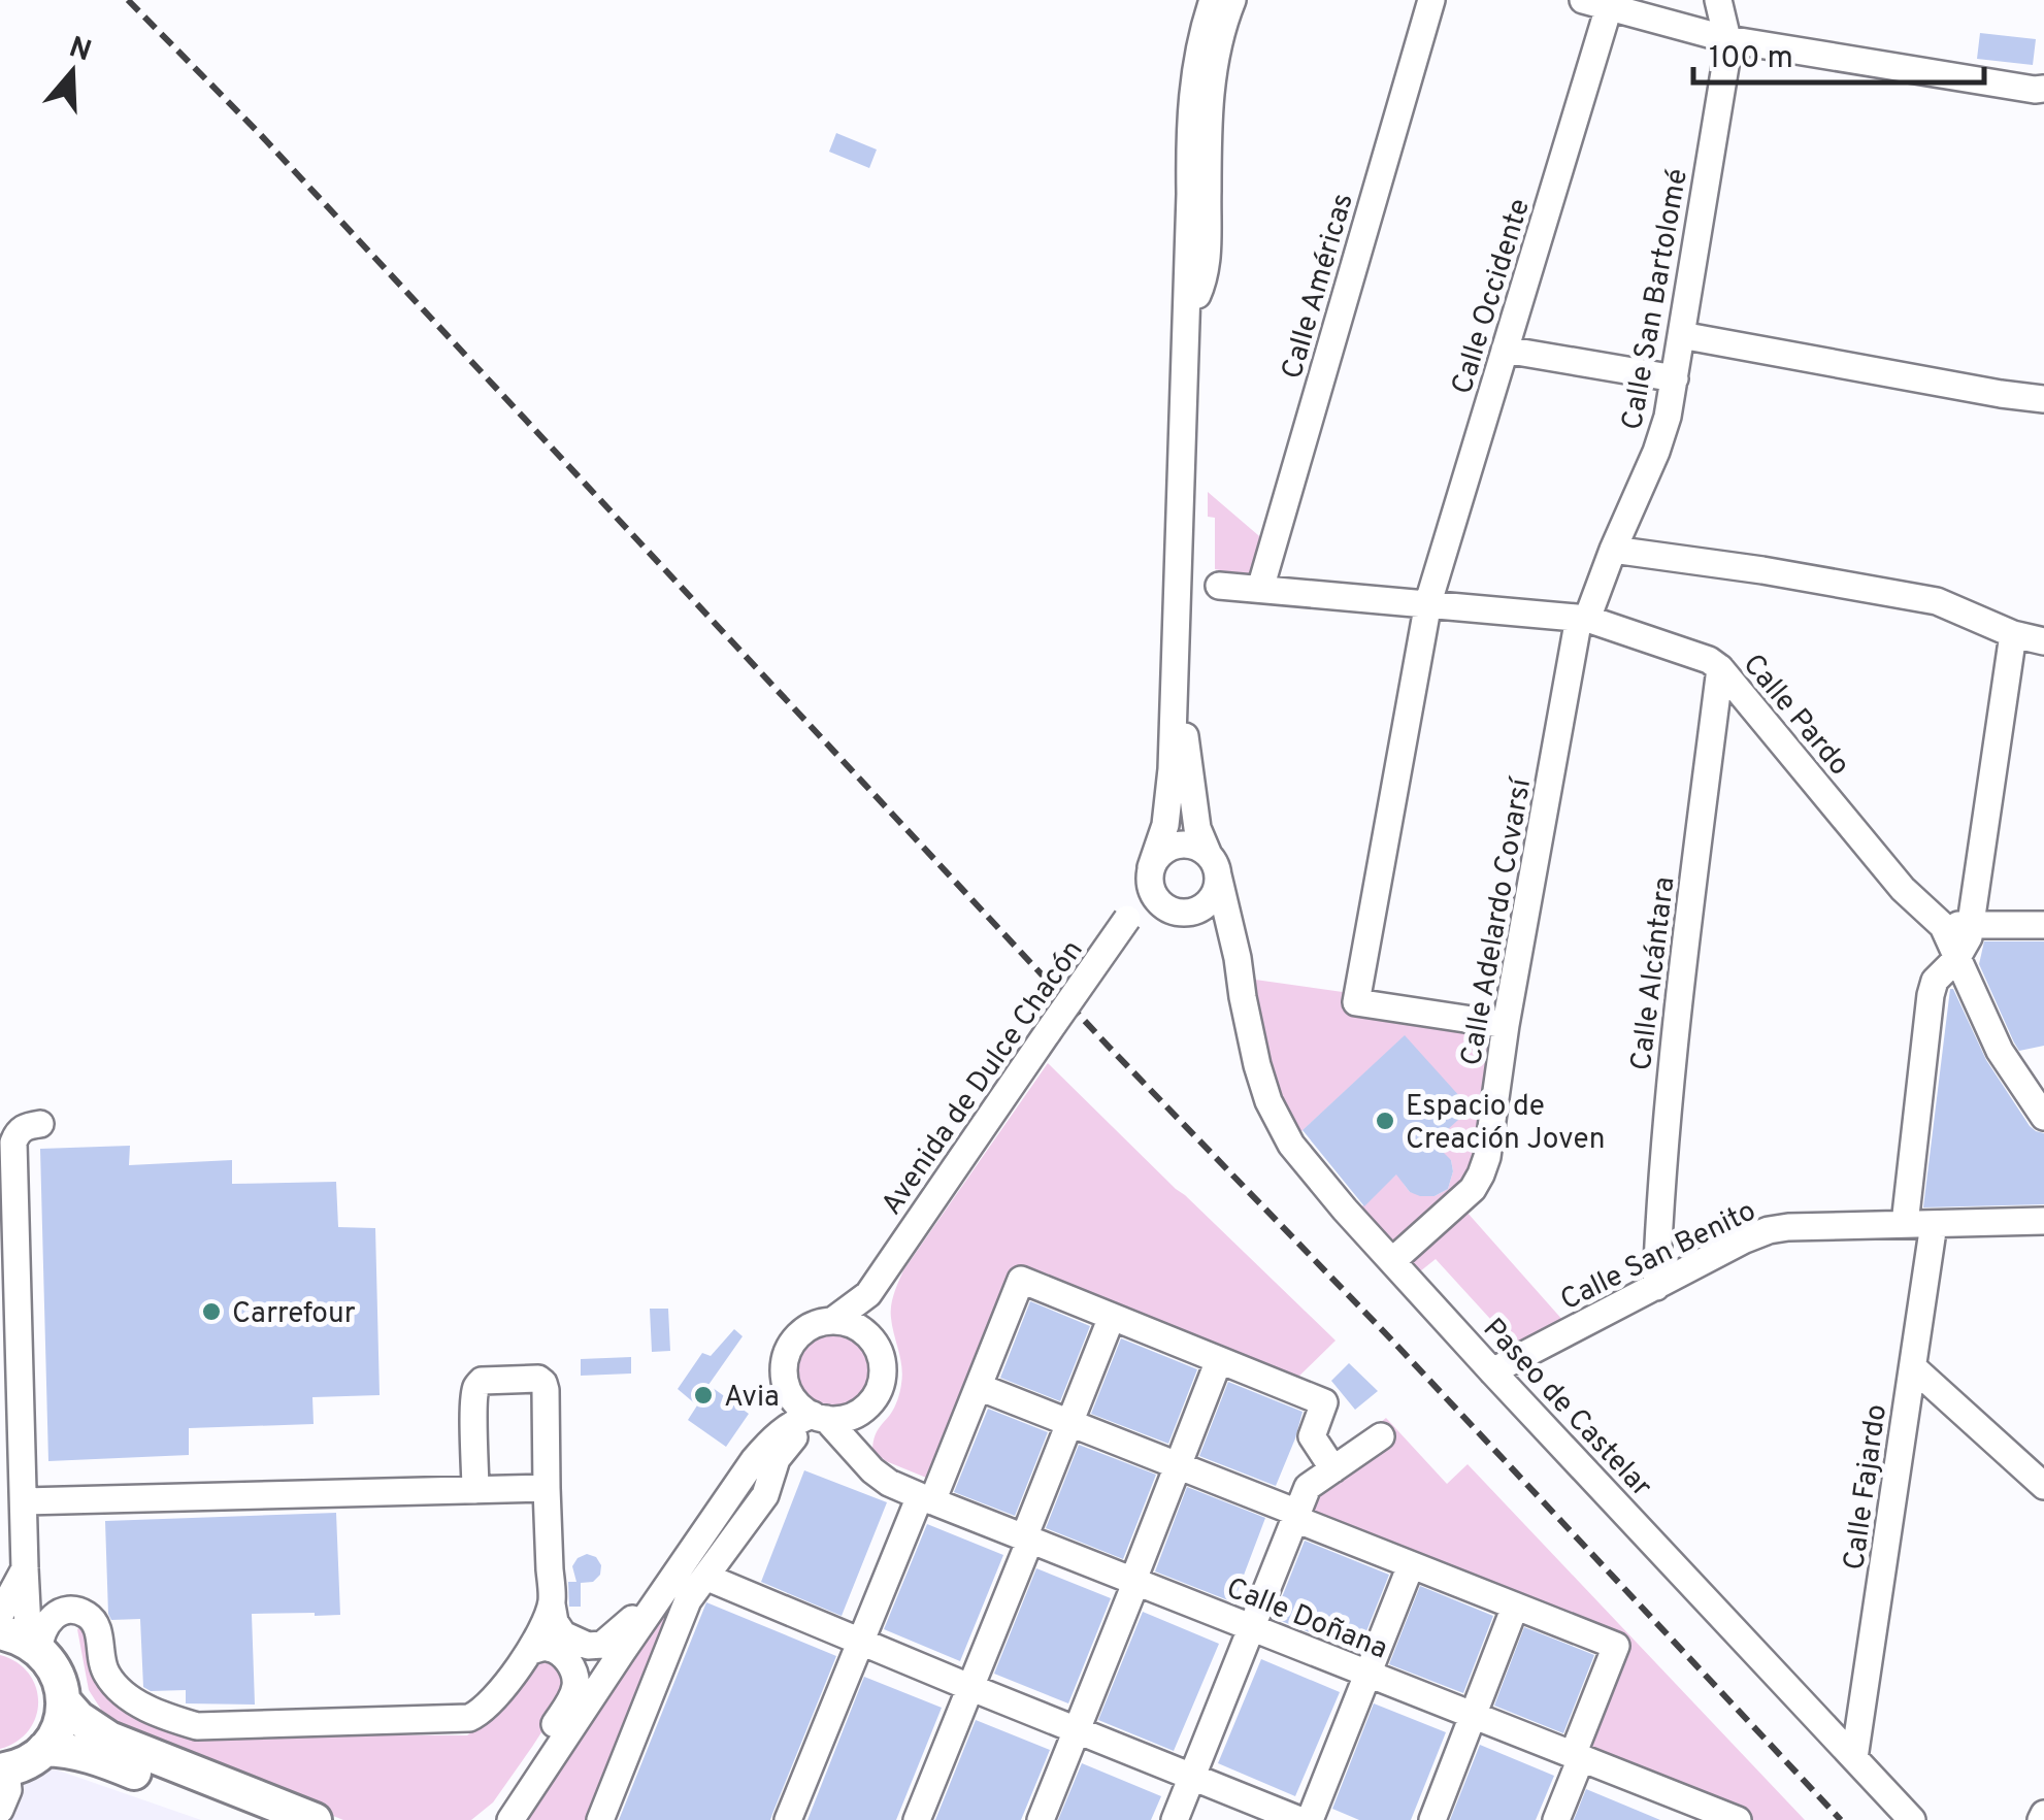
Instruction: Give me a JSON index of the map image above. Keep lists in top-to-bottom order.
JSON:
{
  "streets": {
    "street": [
      "Calle Américas",
      "Calle Occidente",
      "Calle San Bartolomé",
      "Calle Pardo",
      "Calle Adelardo Covarsí",
      "Calle Alcántara",
      "Avenida de Dulce Chacón",
      "Calle San Benito",
      "Paseo de Castelar",
      "Calle Fajardo",
      "Calle Doñana"
    ]
  },
  "crossings": [
    ["Calle Américas", "Calle Pardo"],
    ["Calle Occidente", "Calle Pardo"],
    ["Calle Occidente", "Calle Adelardo Covarsí"],
    ["Calle San Bartolomé", "Calle Pardo"],
    ["Calle San Bartolomé", "Calle Adelardo Covarsí"],
    ["Calle Pardo", "Calle Adelardo Covarsí"],
    ["Calle Pardo", "Calle Alcántara"],
    ["Calle Adelardo Covarsí", "Paseo de Castelar"],
    ["Calle Alcántara", "Calle San Benito"],
    ["Avenida de Dulce Chacón", "Paseo de Castelar"],
    ["Avenida de Dulce Chacón", "Calle Doñana"],
    ["Calle San Benito", "Paseo de Castelar"],
    ["Calle San Benito", "Calle Fajardo"],
    ["Paseo de Castelar", "Calle Fajardo"]
  ],
  "places": ["Espacio de Creación Joven", "Carrefour", "Avia"],
  "scale_bar": "100 m",
  "north": "top"
}
